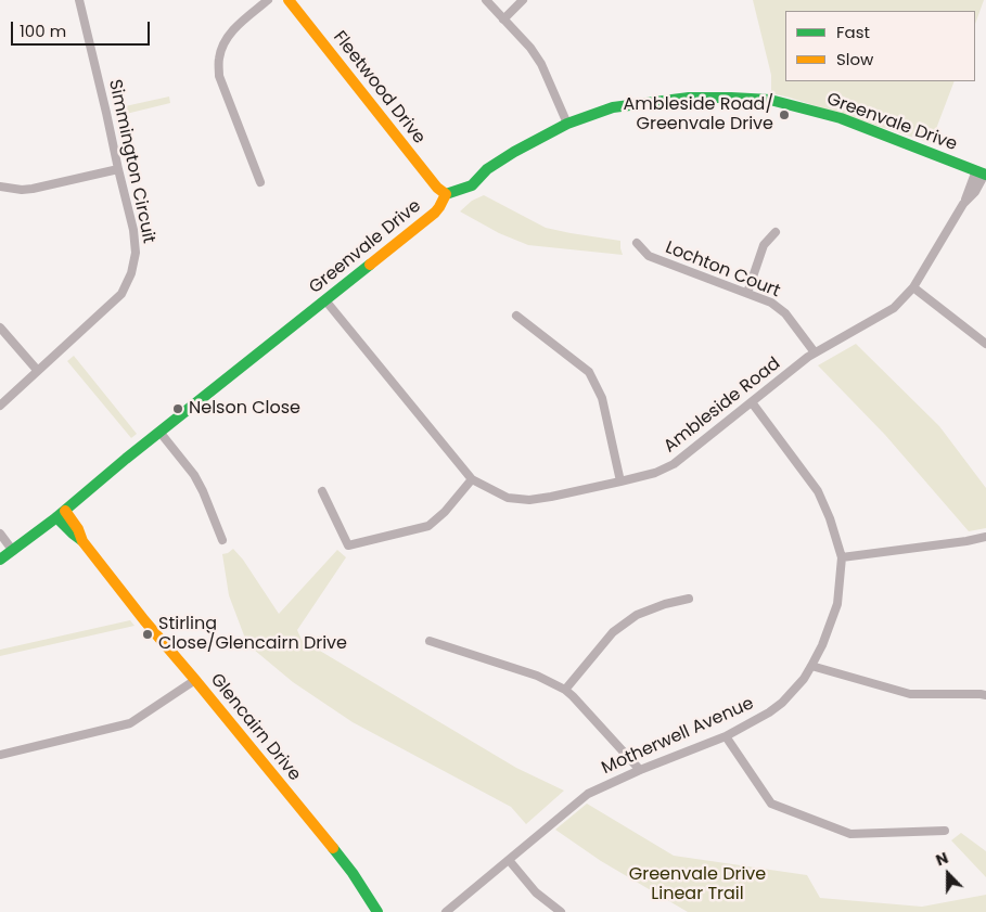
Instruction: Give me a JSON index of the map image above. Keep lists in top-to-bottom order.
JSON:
{
  "streets": {
    "street": [
      "Fleetwood Drive",
      "Greenvale Drive",
      "Simmington Circuit",
      "Lochton Court",
      "Ambleside Road",
      "Glencairn Drive",
      "Motherwell Avenue"
    ]
  },
  "crossings": [
    ["Fleetwood Drive", "Greenvale Drive"],
    ["Greenvale Drive", "Ambleside Road"],
    ["Greenvale Drive", "Glencairn Drive"],
    ["Lochton Court", "Ambleside Road"],
    ["Ambleside Road", "Motherwell Avenue"]
  ],
  "parks": ["Greenvale Drive Linear Trail"],
  "places": ["Ambleside Road/ Greenvale Drive", "Nelson Close", "Stirling Close/Glencairn Drive"],
  "legend": ["Fast", "Slow"],
  "scale_bar": "100 m",
  "north": "top"
}
